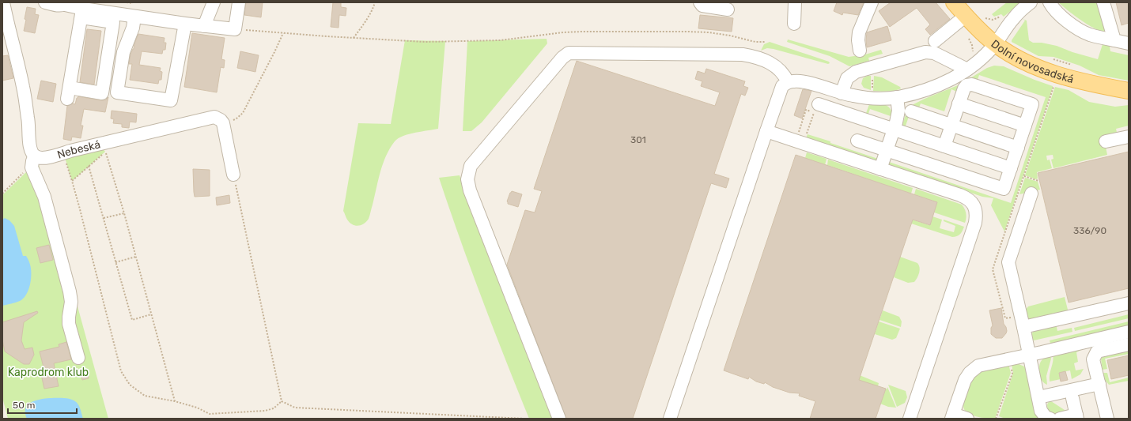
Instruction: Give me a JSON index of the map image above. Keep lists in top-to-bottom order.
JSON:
{
  "streets": {
    "main road": ["Dolní novosadská"],
    "street": ["Nebeská"]
  },
  "parks": ["Kaprodrom klub"],
  "house_numbers": ["301", "336/90"],
  "scale_bar": "50 m"
}
